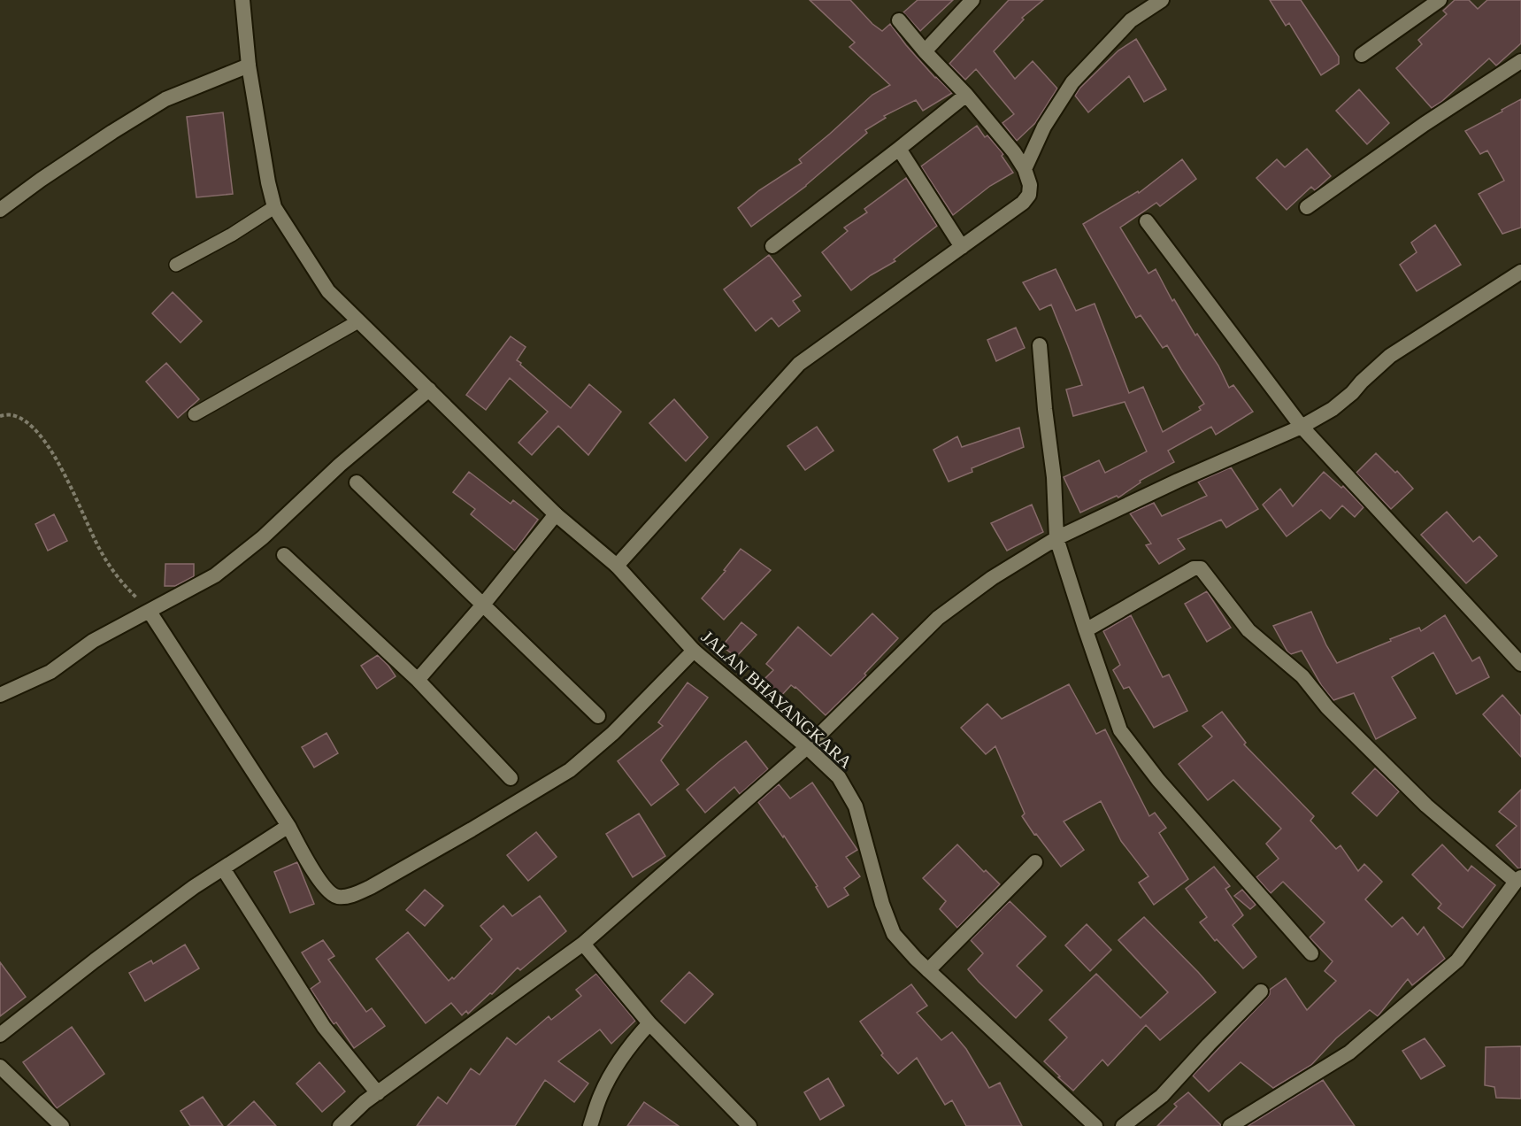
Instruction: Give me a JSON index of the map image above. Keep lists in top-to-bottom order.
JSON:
{
  "streets": {
    "street": ["JALAN BHAYANGKARA"]
  }
}
